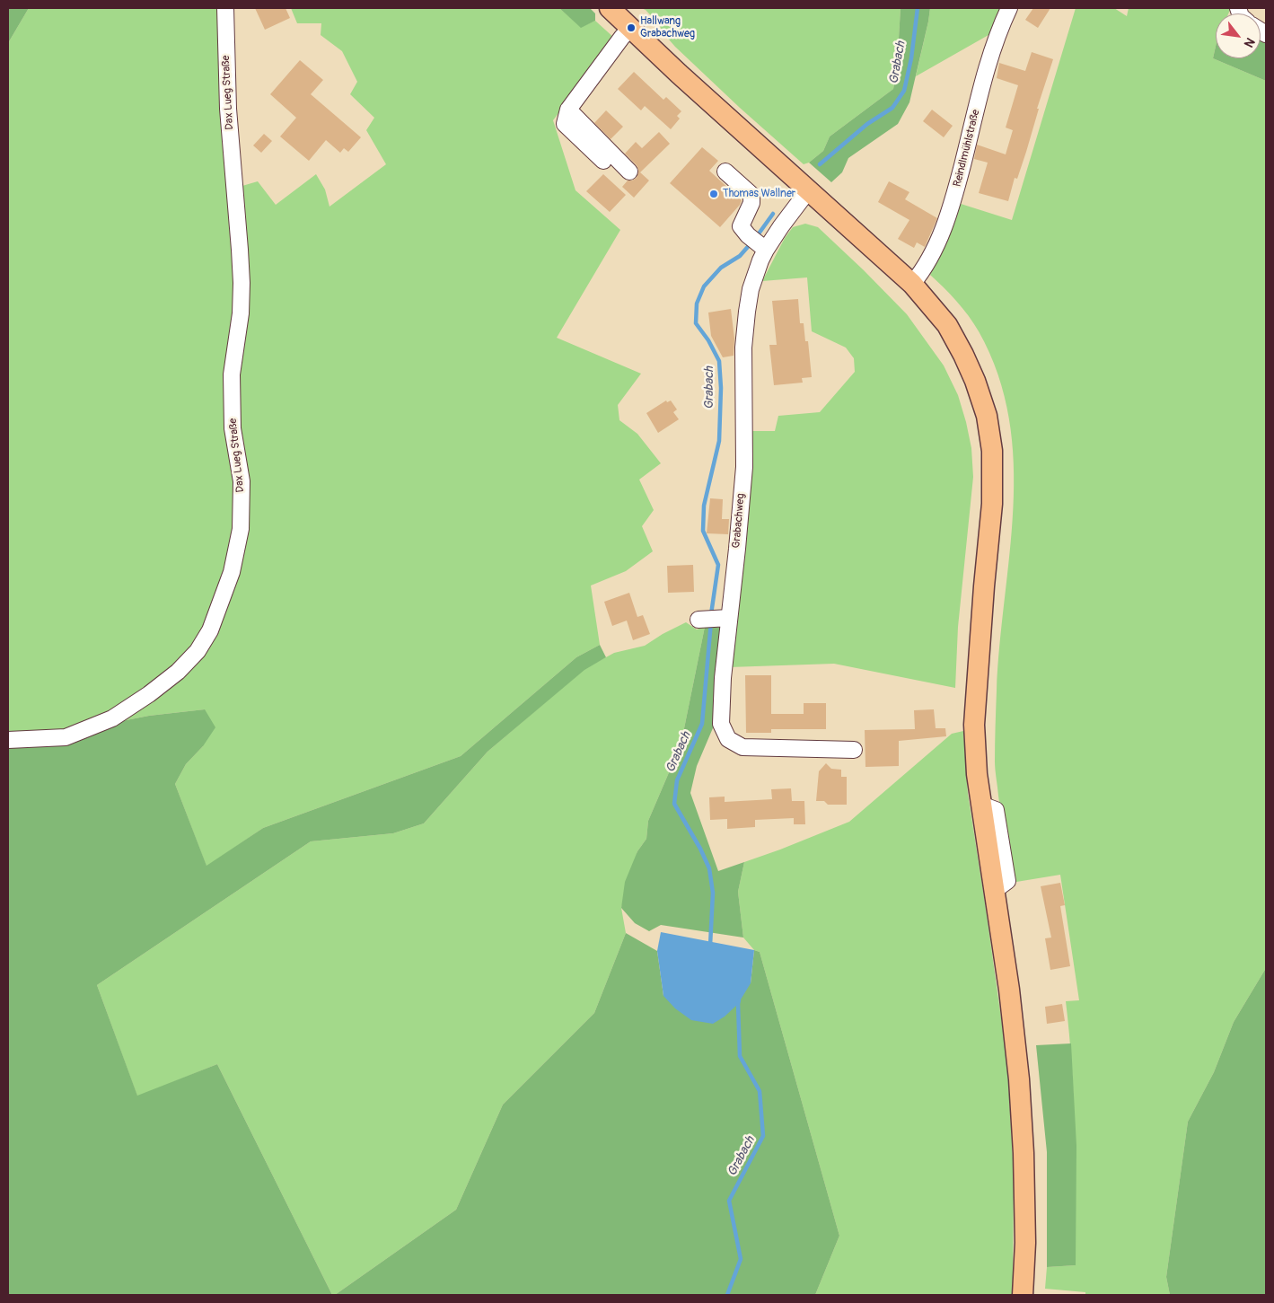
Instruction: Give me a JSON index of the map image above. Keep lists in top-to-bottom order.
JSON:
{
  "streets": {
    "street": ["Dax Lueg Straße", "Reindlmühlstraße", "Grabachweg"]
  },
  "water": ["Grabach"],
  "places": ["Hallwang Grabachweg", "Thomas Wallner"],
  "north": "bottom right"
}
